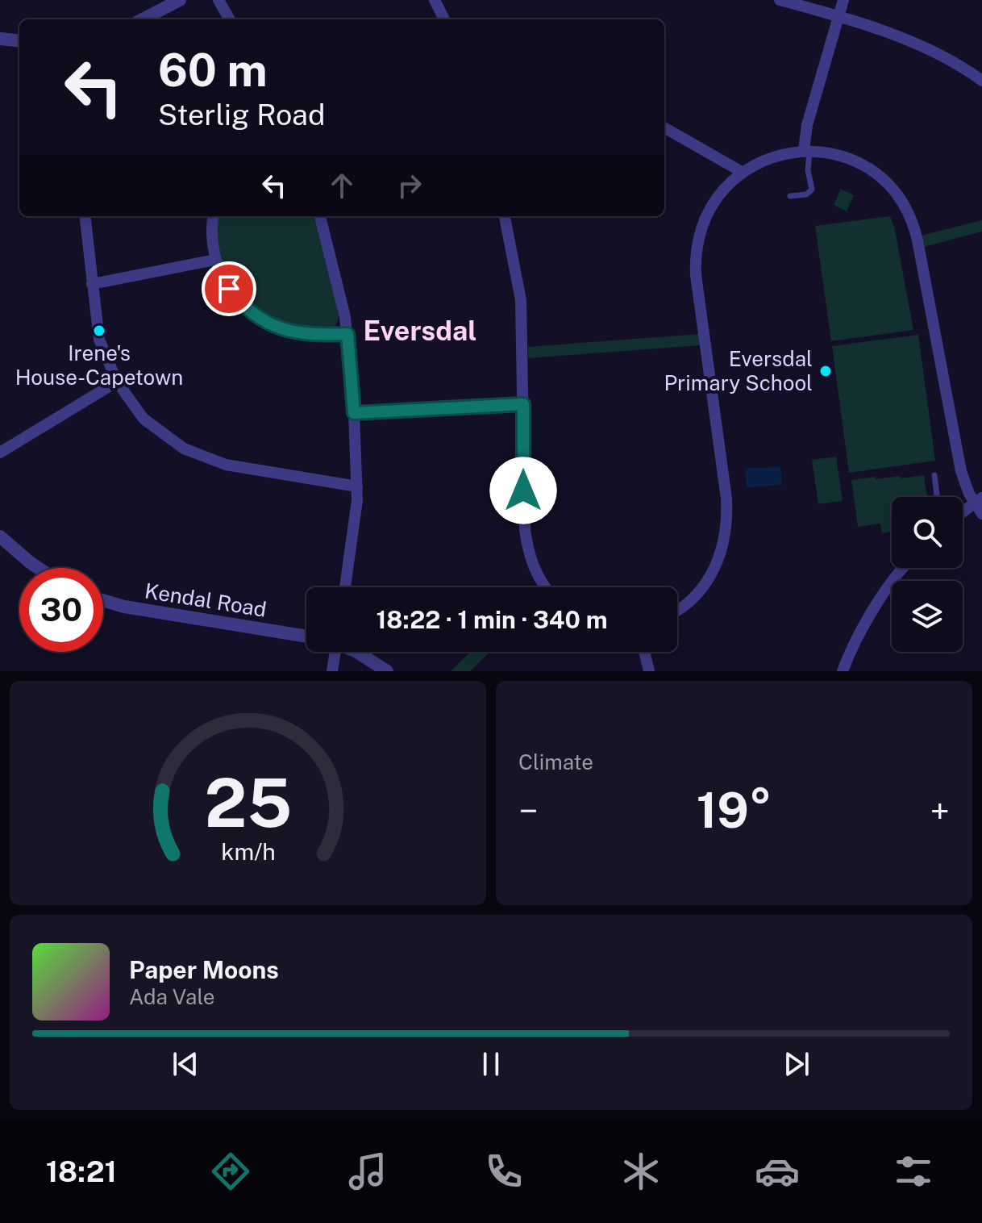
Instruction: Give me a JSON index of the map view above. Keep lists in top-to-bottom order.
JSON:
{
  "streets": {
    "street": ["Kendal Road"]
  },
  "districts": ["Eversdal"],
  "places": ["Irene's House-Capetown", "Eversdal Primary School"],
  "page": {
    "turn": ["60 m", "Sterlig Road"],
    "limit": "30",
    "trip": "18:22 · 1 min · 340 m",
    "tile": "Climate",
    "heat": ["−", "19°", "+"],
    "song": ["Paper Moons", "Ada Vale"],
    "tabs": "18:21",
    "gauge": ["25", "km/h"]
  }
}
